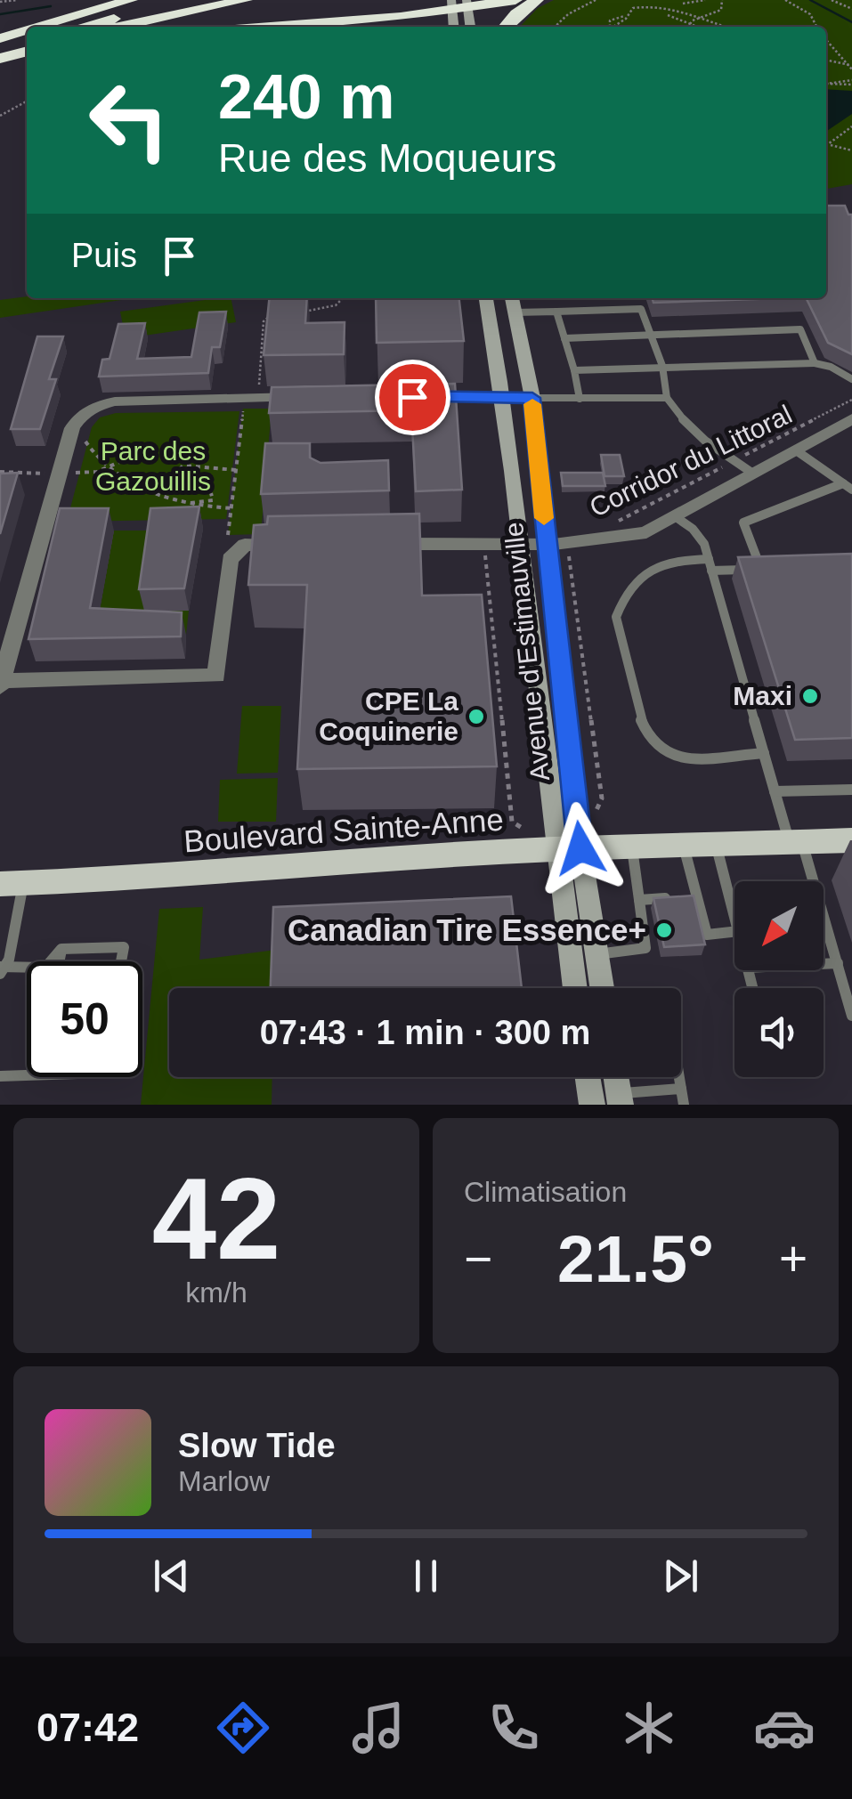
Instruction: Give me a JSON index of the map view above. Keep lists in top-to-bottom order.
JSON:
{
  "streets": {
    "main road": ["Avenue d'Estimauville", "Boulevard Sainte-Anne"],
    "path": ["Corridor du Littoral"]
  },
  "crossings": [
    ["Avenue d'Estimauville", "Boulevard Sainte-Anne"]
  ],
  "parks": ["Parc des Gazouillis"],
  "places": ["Maxi", "CPE La Coquinerie", "Canadian Tire Essence+"],
  "north": "bottom left",
  "page": {
    "turn": ["240 m", "Rue des Moqueurs"],
    "then": "Puis",
    "limit": "50",
    "trip": "07:43 · 1 min · 300 m",
    "tile": [
      ["42", "km/h"],
      "Climatisation"
    ],
    "heat": ["−", "21.5°", "+"],
    "song": ["Slow Tide", "Marlow"],
    "tabs": "07:42"
  }
}
